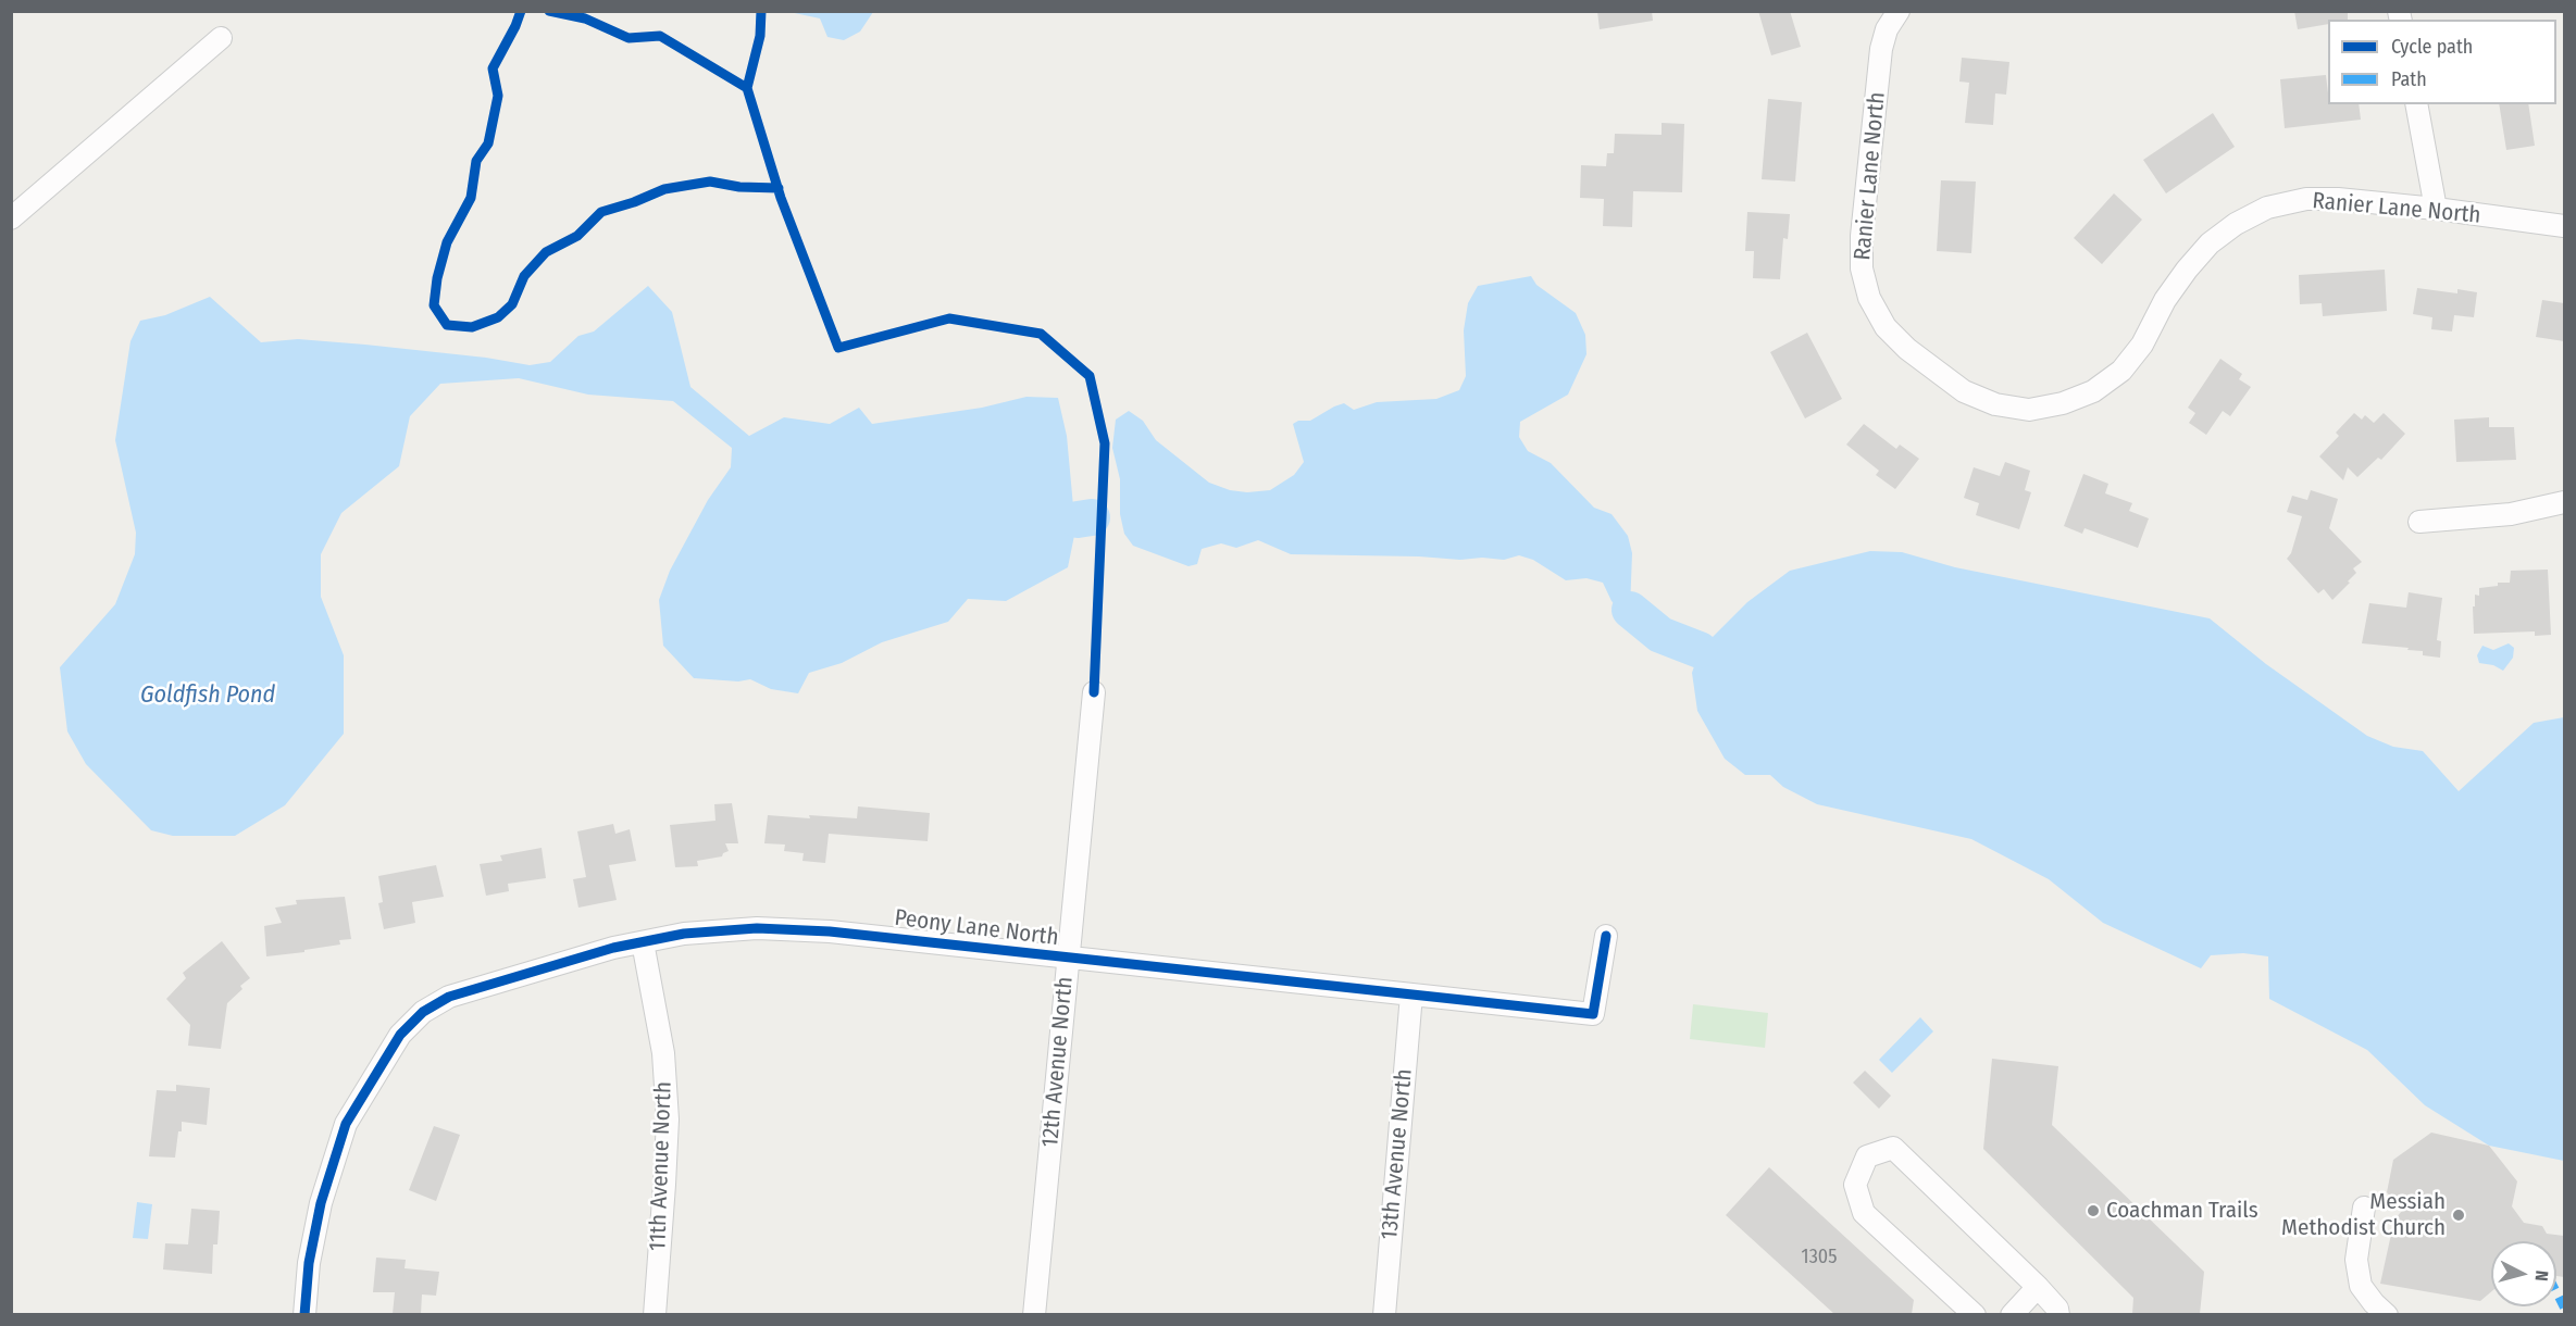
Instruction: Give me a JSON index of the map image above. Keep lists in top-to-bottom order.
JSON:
{
  "streets": {
    "street": [
      "Ranier Lane North",
      "Peony Lane North",
      "12th Avenue North",
      "13th Avenue North",
      "11th Avenue North"
    ]
  },
  "crossings": [
    ["Peony Lane North", "12th Avenue North"],
    ["Peony Lane North", "13th Avenue North"],
    ["Peony Lane North", "11th Avenue North"]
  ],
  "water": ["Goldfish Pond"],
  "places": ["Coachman Trails", "Messiah Methodist Church"],
  "house_numbers": ["1305"],
  "legend": ["Cycle path", "Path"],
  "north": "right"
}
